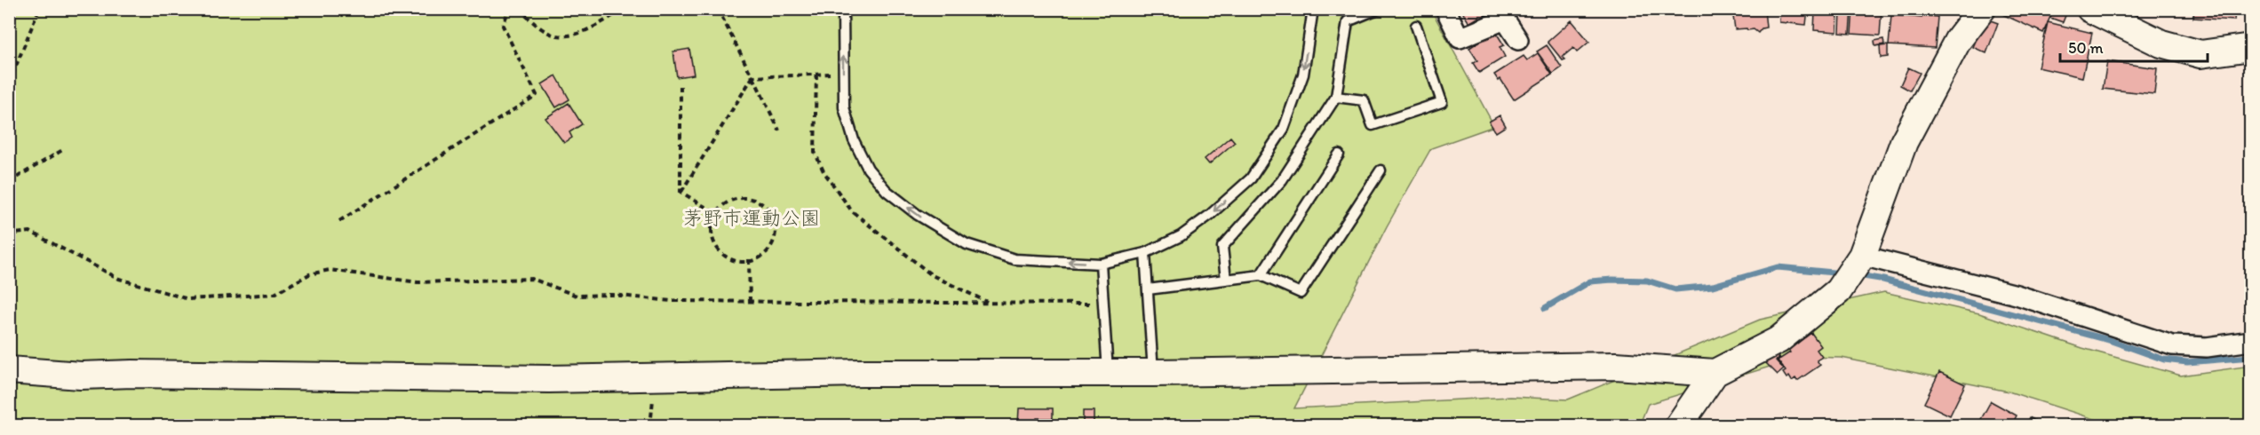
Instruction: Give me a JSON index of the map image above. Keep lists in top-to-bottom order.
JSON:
{
  "parks": ["茅野市運動公園"],
  "scale_bar": "50 m"
}
